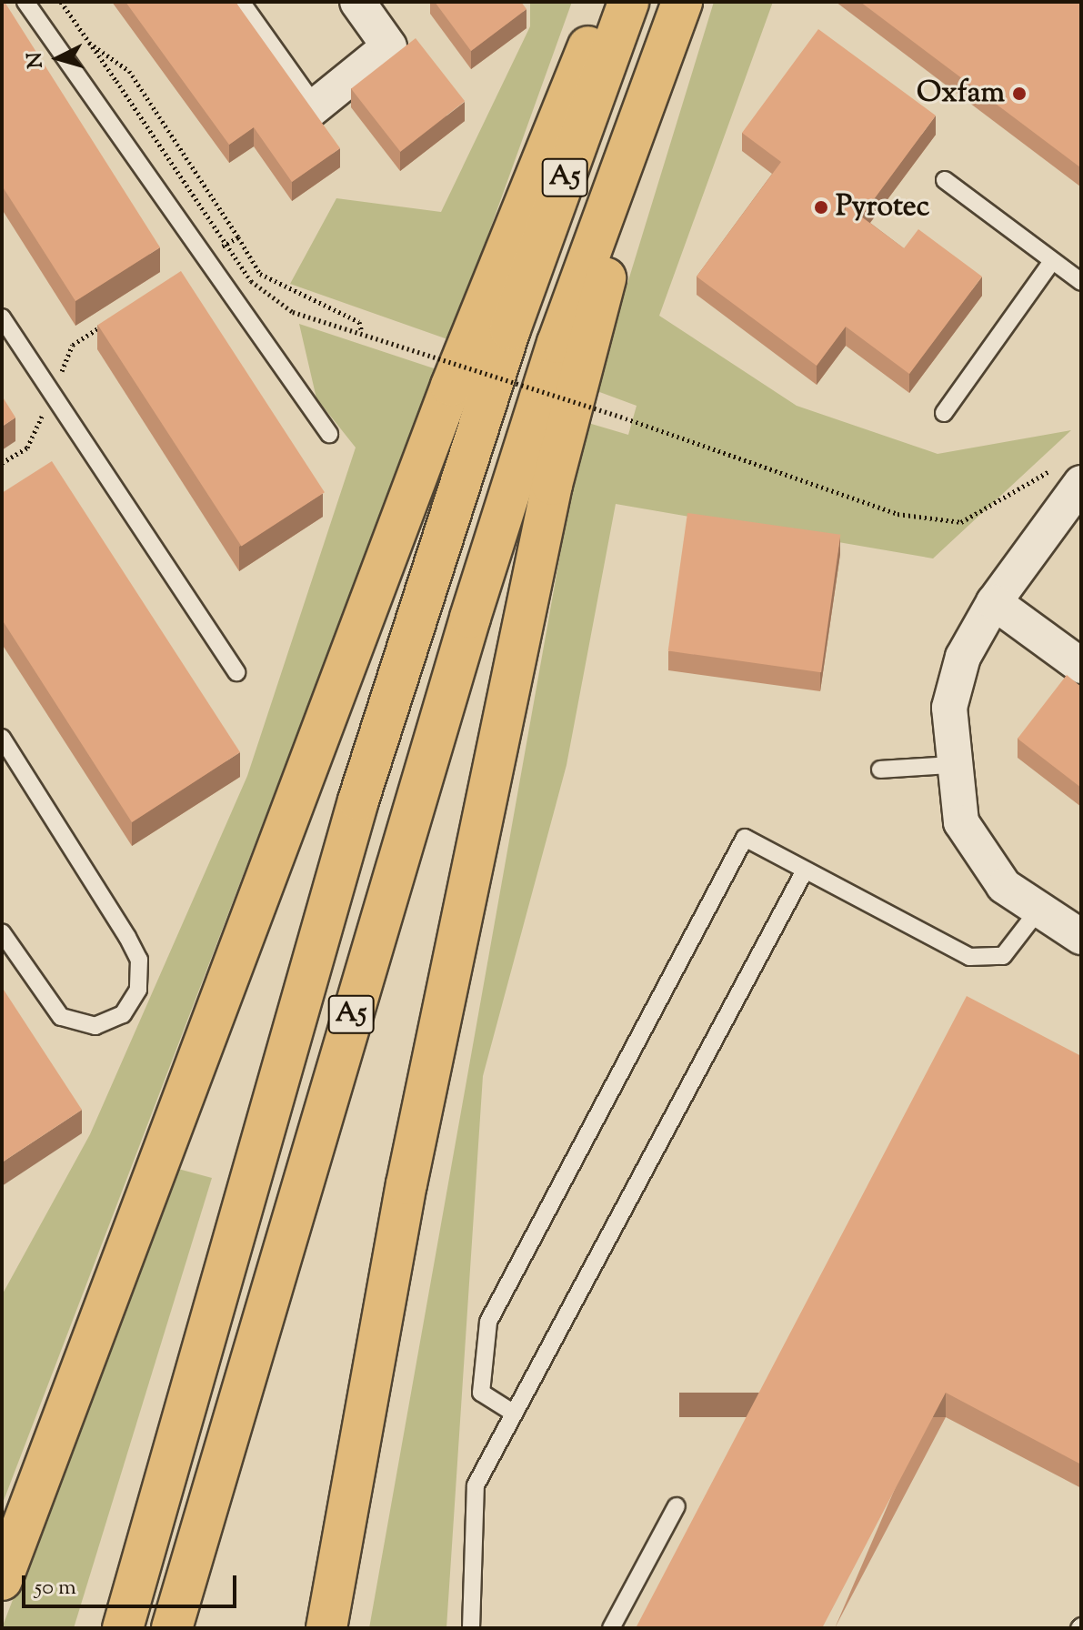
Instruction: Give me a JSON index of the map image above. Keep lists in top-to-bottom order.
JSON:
{
  "streets": {
    "highway": ["A5"]
  },
  "places": ["Oxfam", "Pyrotec"],
  "scale_bar": "50 m",
  "north": "left"
}
